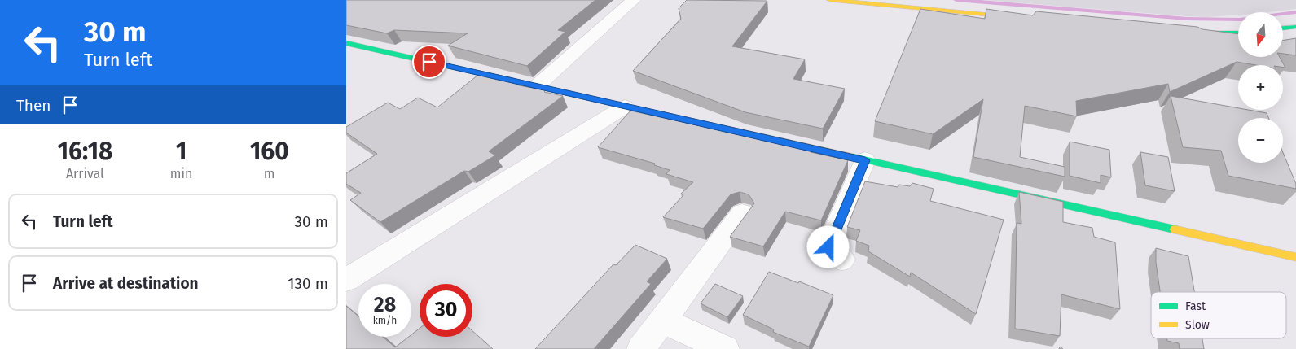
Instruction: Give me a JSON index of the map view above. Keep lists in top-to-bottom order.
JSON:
{
  "legend": ["Fast", "Slow"],
  "north": "bottom",
  "page": {
    "turn": ["30 m", "Turn left"],
    "map_buttons": ["+", "−"],
    "then": "Then",
    "eta": [
      "16:18",
      "Arrival",
      "1",
      "min",
      "160",
      "m"
    ],
    "list": [
      {
        "name": "Turn left",
        "value": "30 m"
      },
      {
        "name": "Arrive at destination",
        "value": "130 m"
      }
    ],
    "speed": "28 km/h",
    "limit": "30"
  }
}
